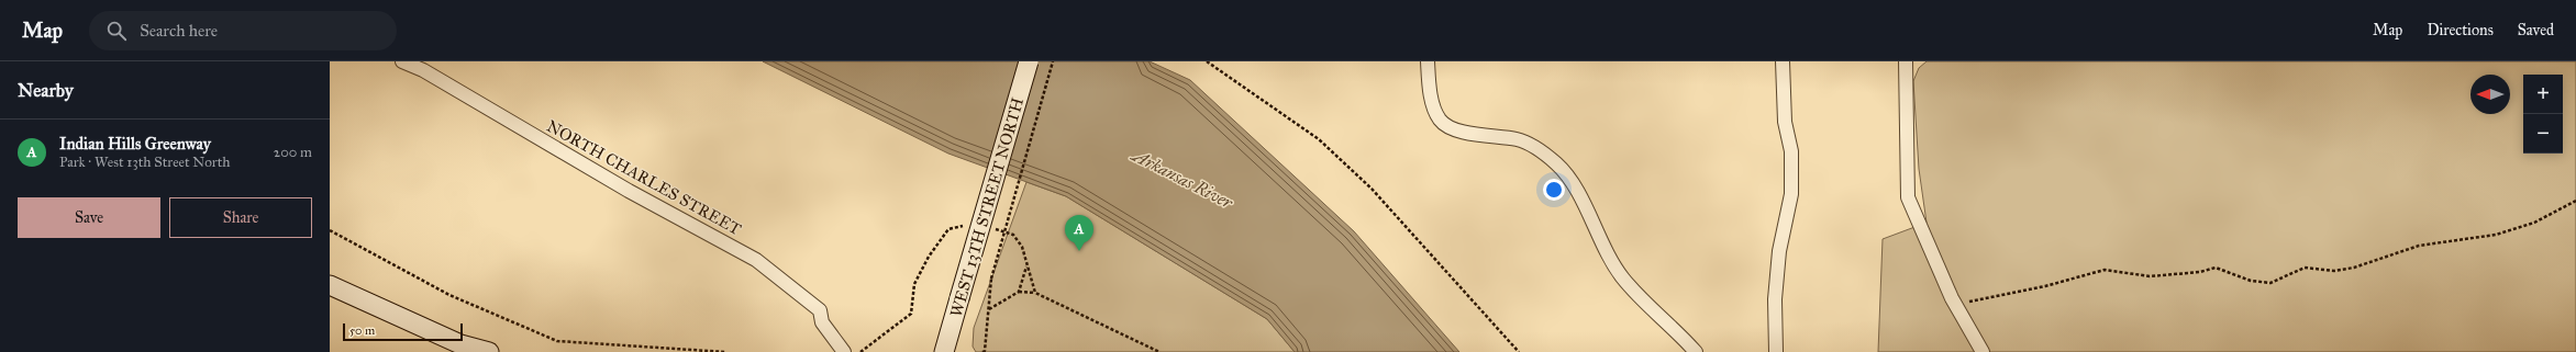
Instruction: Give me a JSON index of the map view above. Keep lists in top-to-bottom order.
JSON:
{
  "streets": {
    "street": ["NORTH CHARLES STREET", "WEST 13TH STREET NORTH"]
  },
  "water": ["Arkansas River"],
  "scale_bar": "50 m",
  "north": "left",
  "page": {
    "header": "Map",
    "search": "Search here",
    "nav": ["Map", "Directions", "Saved"],
    "heading": "Nearby",
    "map_buttons": ["+", "−"],
    "list": [
      {
        "mark": "A",
        "name": "Indian Hills Greenway",
        "note": "Park · West 13th Street North",
        "value": "200 m"
      }
    ],
    "buttons": ["Save", "Share"],
    "pins": "A",
    "scale": "50 m"
  }
}
